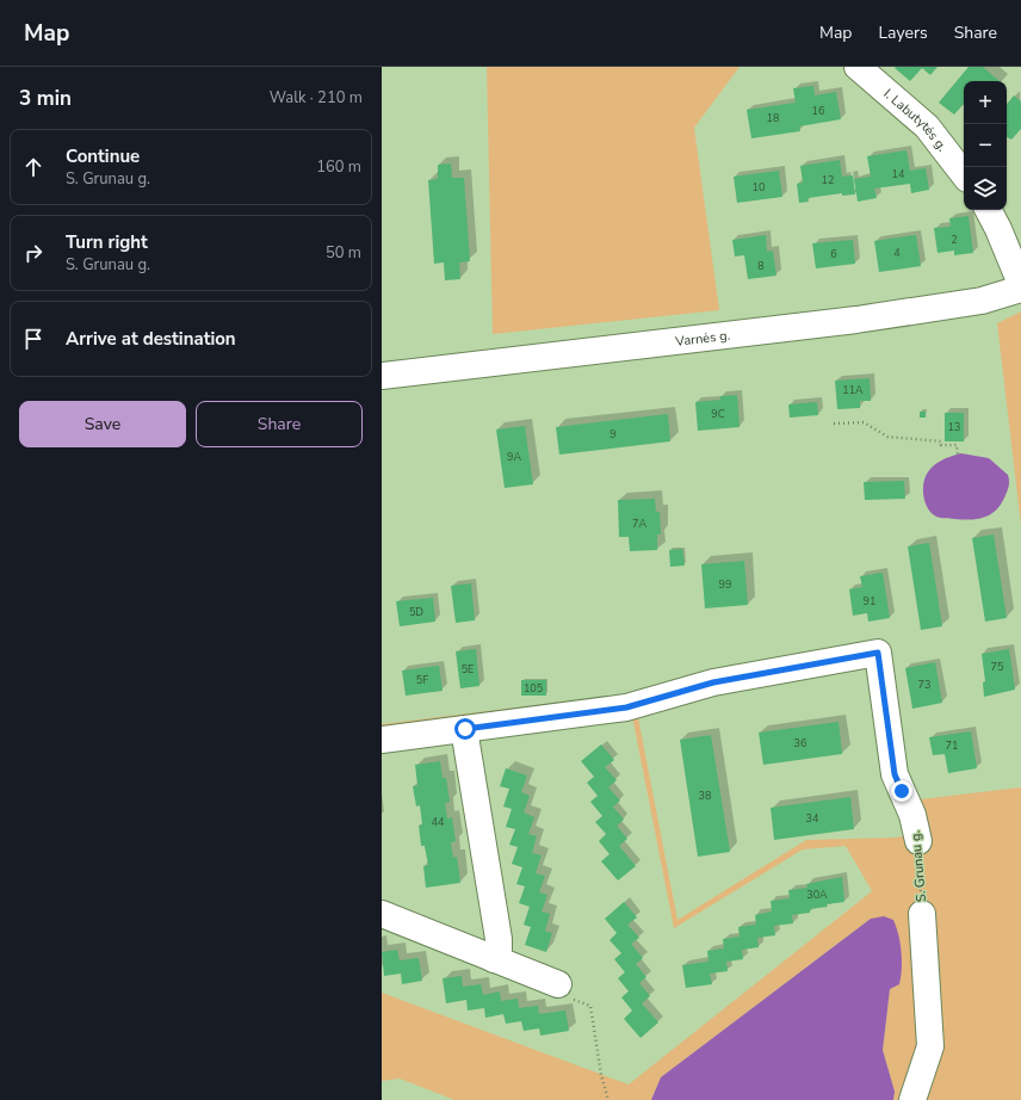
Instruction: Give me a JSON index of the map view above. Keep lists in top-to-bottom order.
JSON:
{
  "streets": {
    "street": ["I. Labutytės g.", "Varnės g.", "S. Grunau g."]
  },
  "house_numbers": [
    "16",
    "18",
    "14",
    "12",
    "10",
    "2",
    "4",
    "6",
    "8",
    "11A",
    "9C",
    "13",
    "9",
    "9A",
    "7A",
    "99",
    "91",
    "5D",
    "75",
    "5E",
    "5F",
    "73",
    "105",
    "36",
    "71",
    "38",
    "34",
    "44",
    "30A"
  ],
  "page": {
    "header": "Map",
    "nav": ["Map", "Layers", "Share"],
    "heading": ["3 min", "Walk · 210 m"],
    "map_buttons": ["+", "−"],
    "list": [
      ["Continue", "S. Grunau g.", "160 m"],
      ["Turn right", "S. Grunau g.", "50 m"],
      "Arrive at destination"
    ],
    "buttons": ["Save", "Share"]
  }
}
